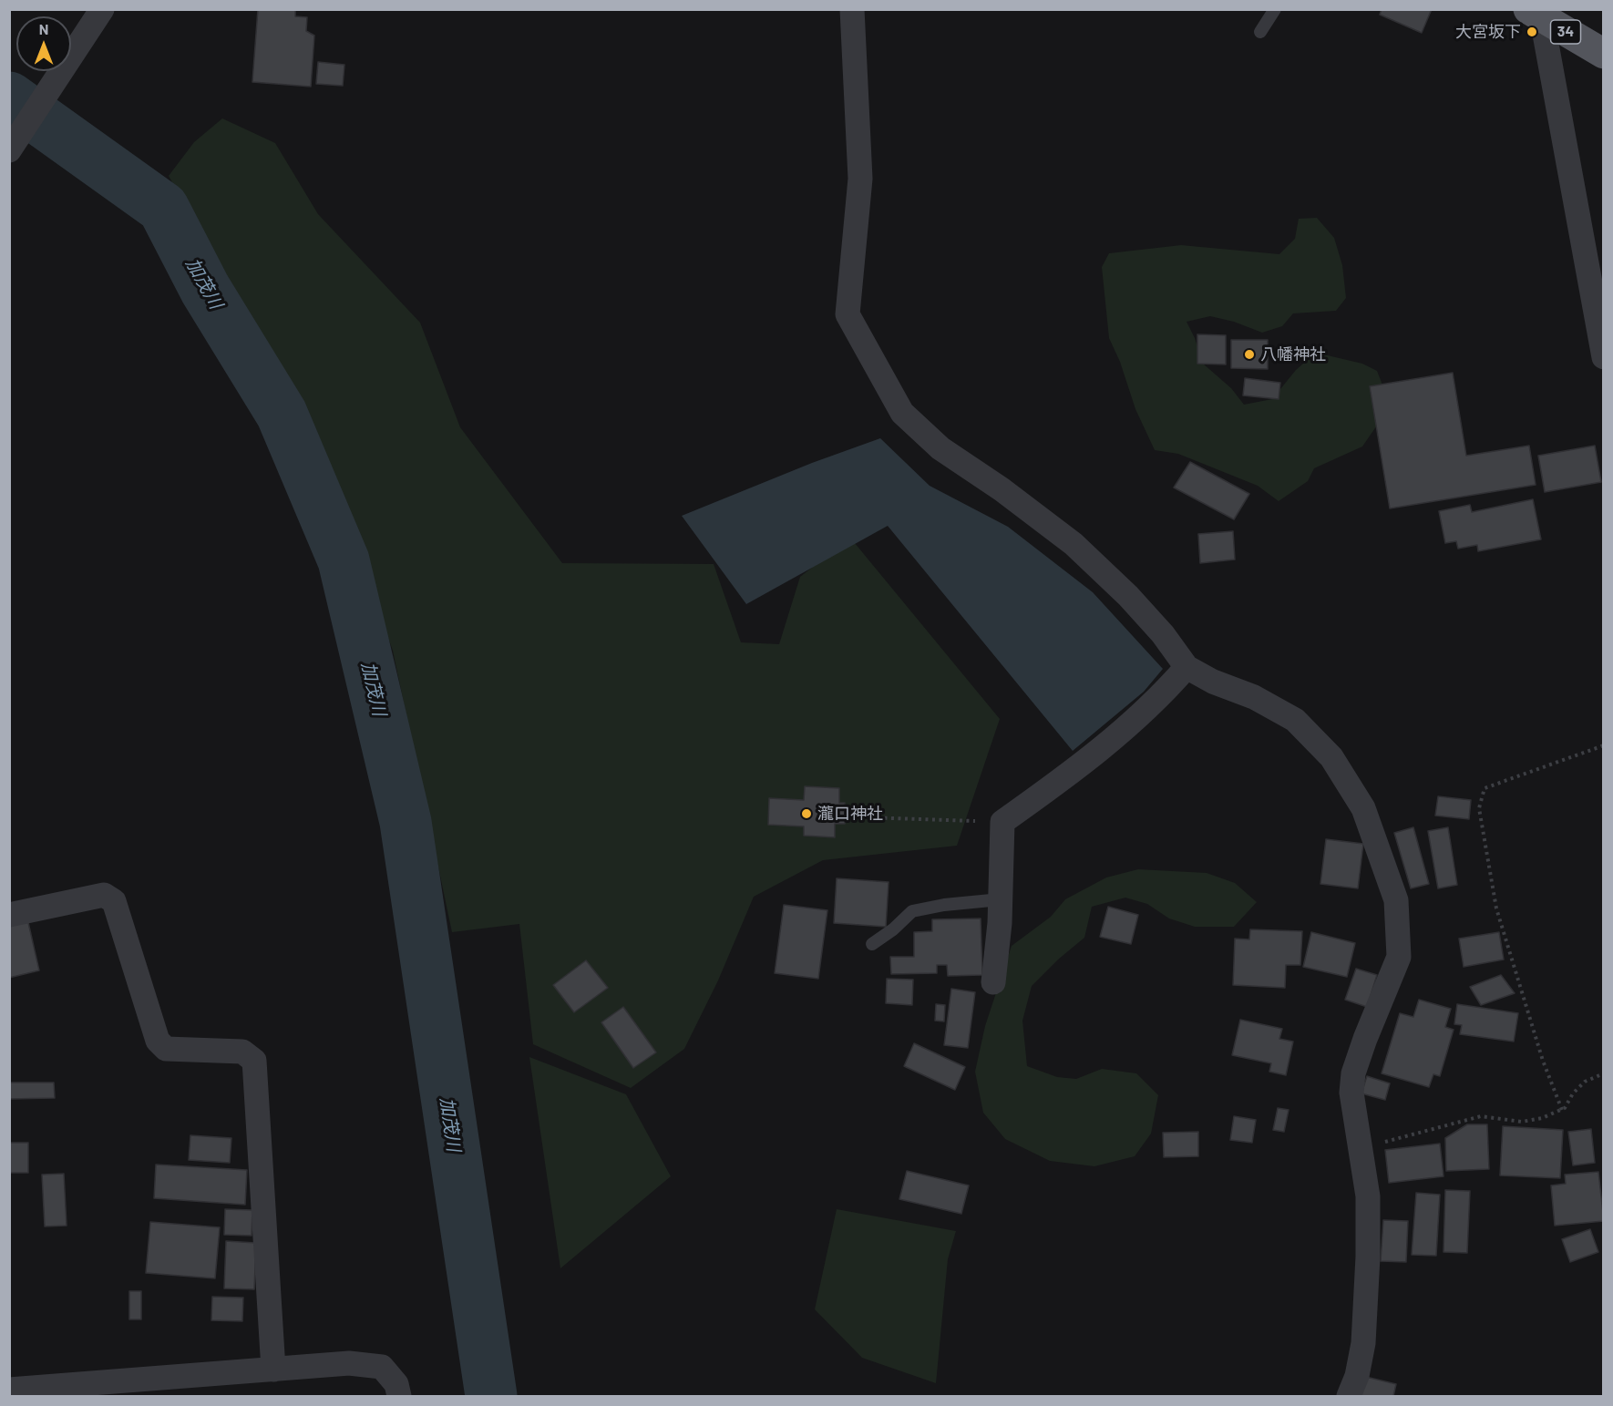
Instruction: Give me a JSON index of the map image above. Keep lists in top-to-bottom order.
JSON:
{
  "streets": {
    "main road": ["34"]
  },
  "water": ["加茂川"],
  "places": ["大宮坂下", "八幡神社", "瀧口神社"],
  "north": "top"
}
